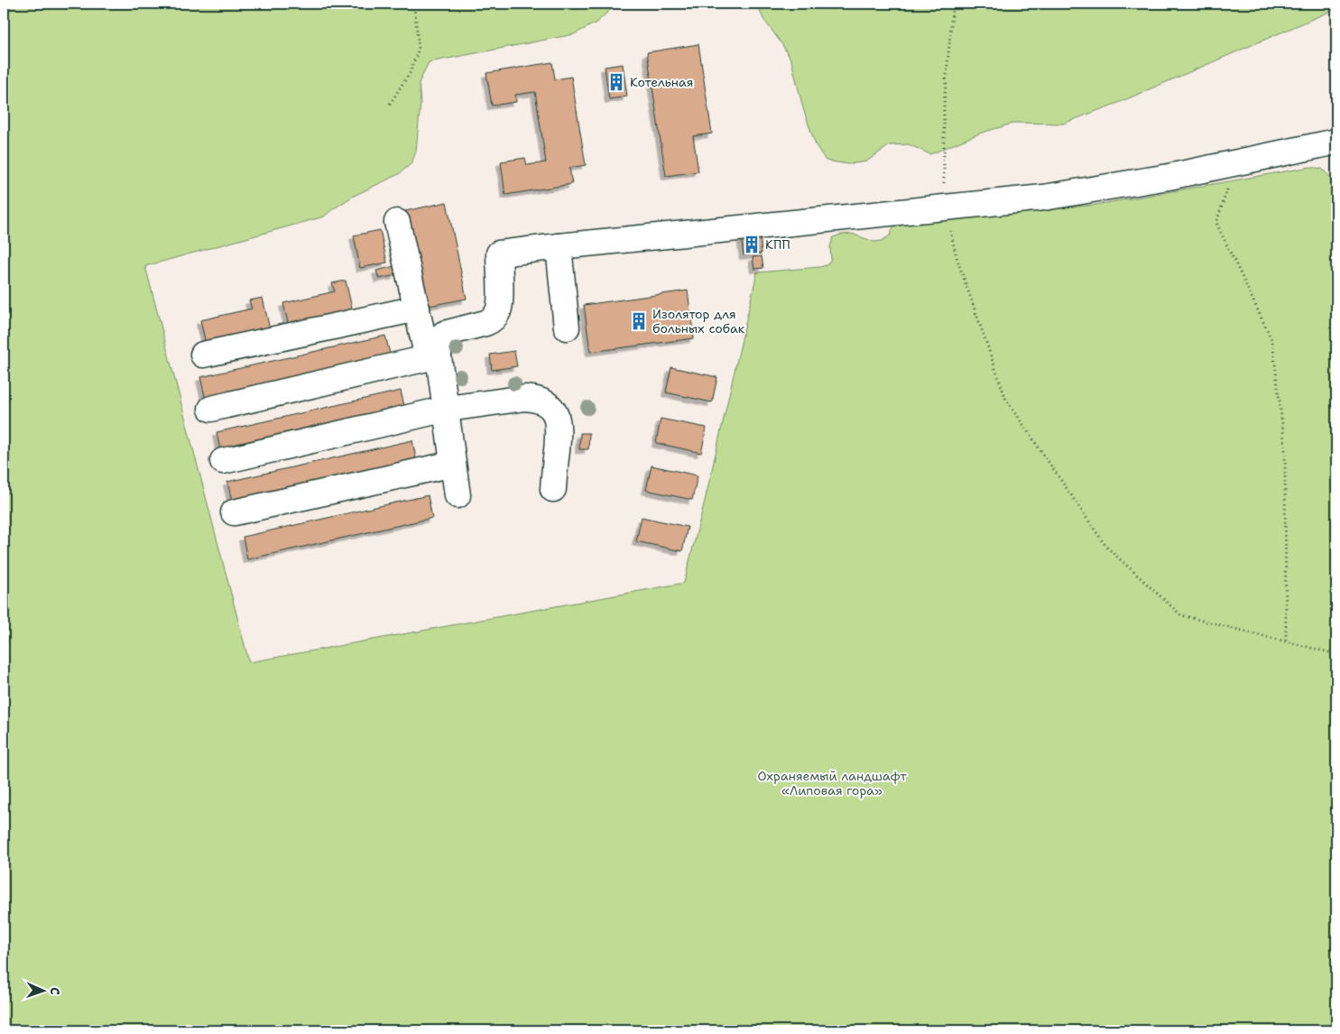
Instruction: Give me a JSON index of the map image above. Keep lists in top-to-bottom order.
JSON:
{
  "parks": ["Охраняемый ландшафт «Липовая гора»"],
  "places": {
    "building": ["Котельная", "КПП", "Изолятор для больных собак"]
  },
  "north": "right"
}
